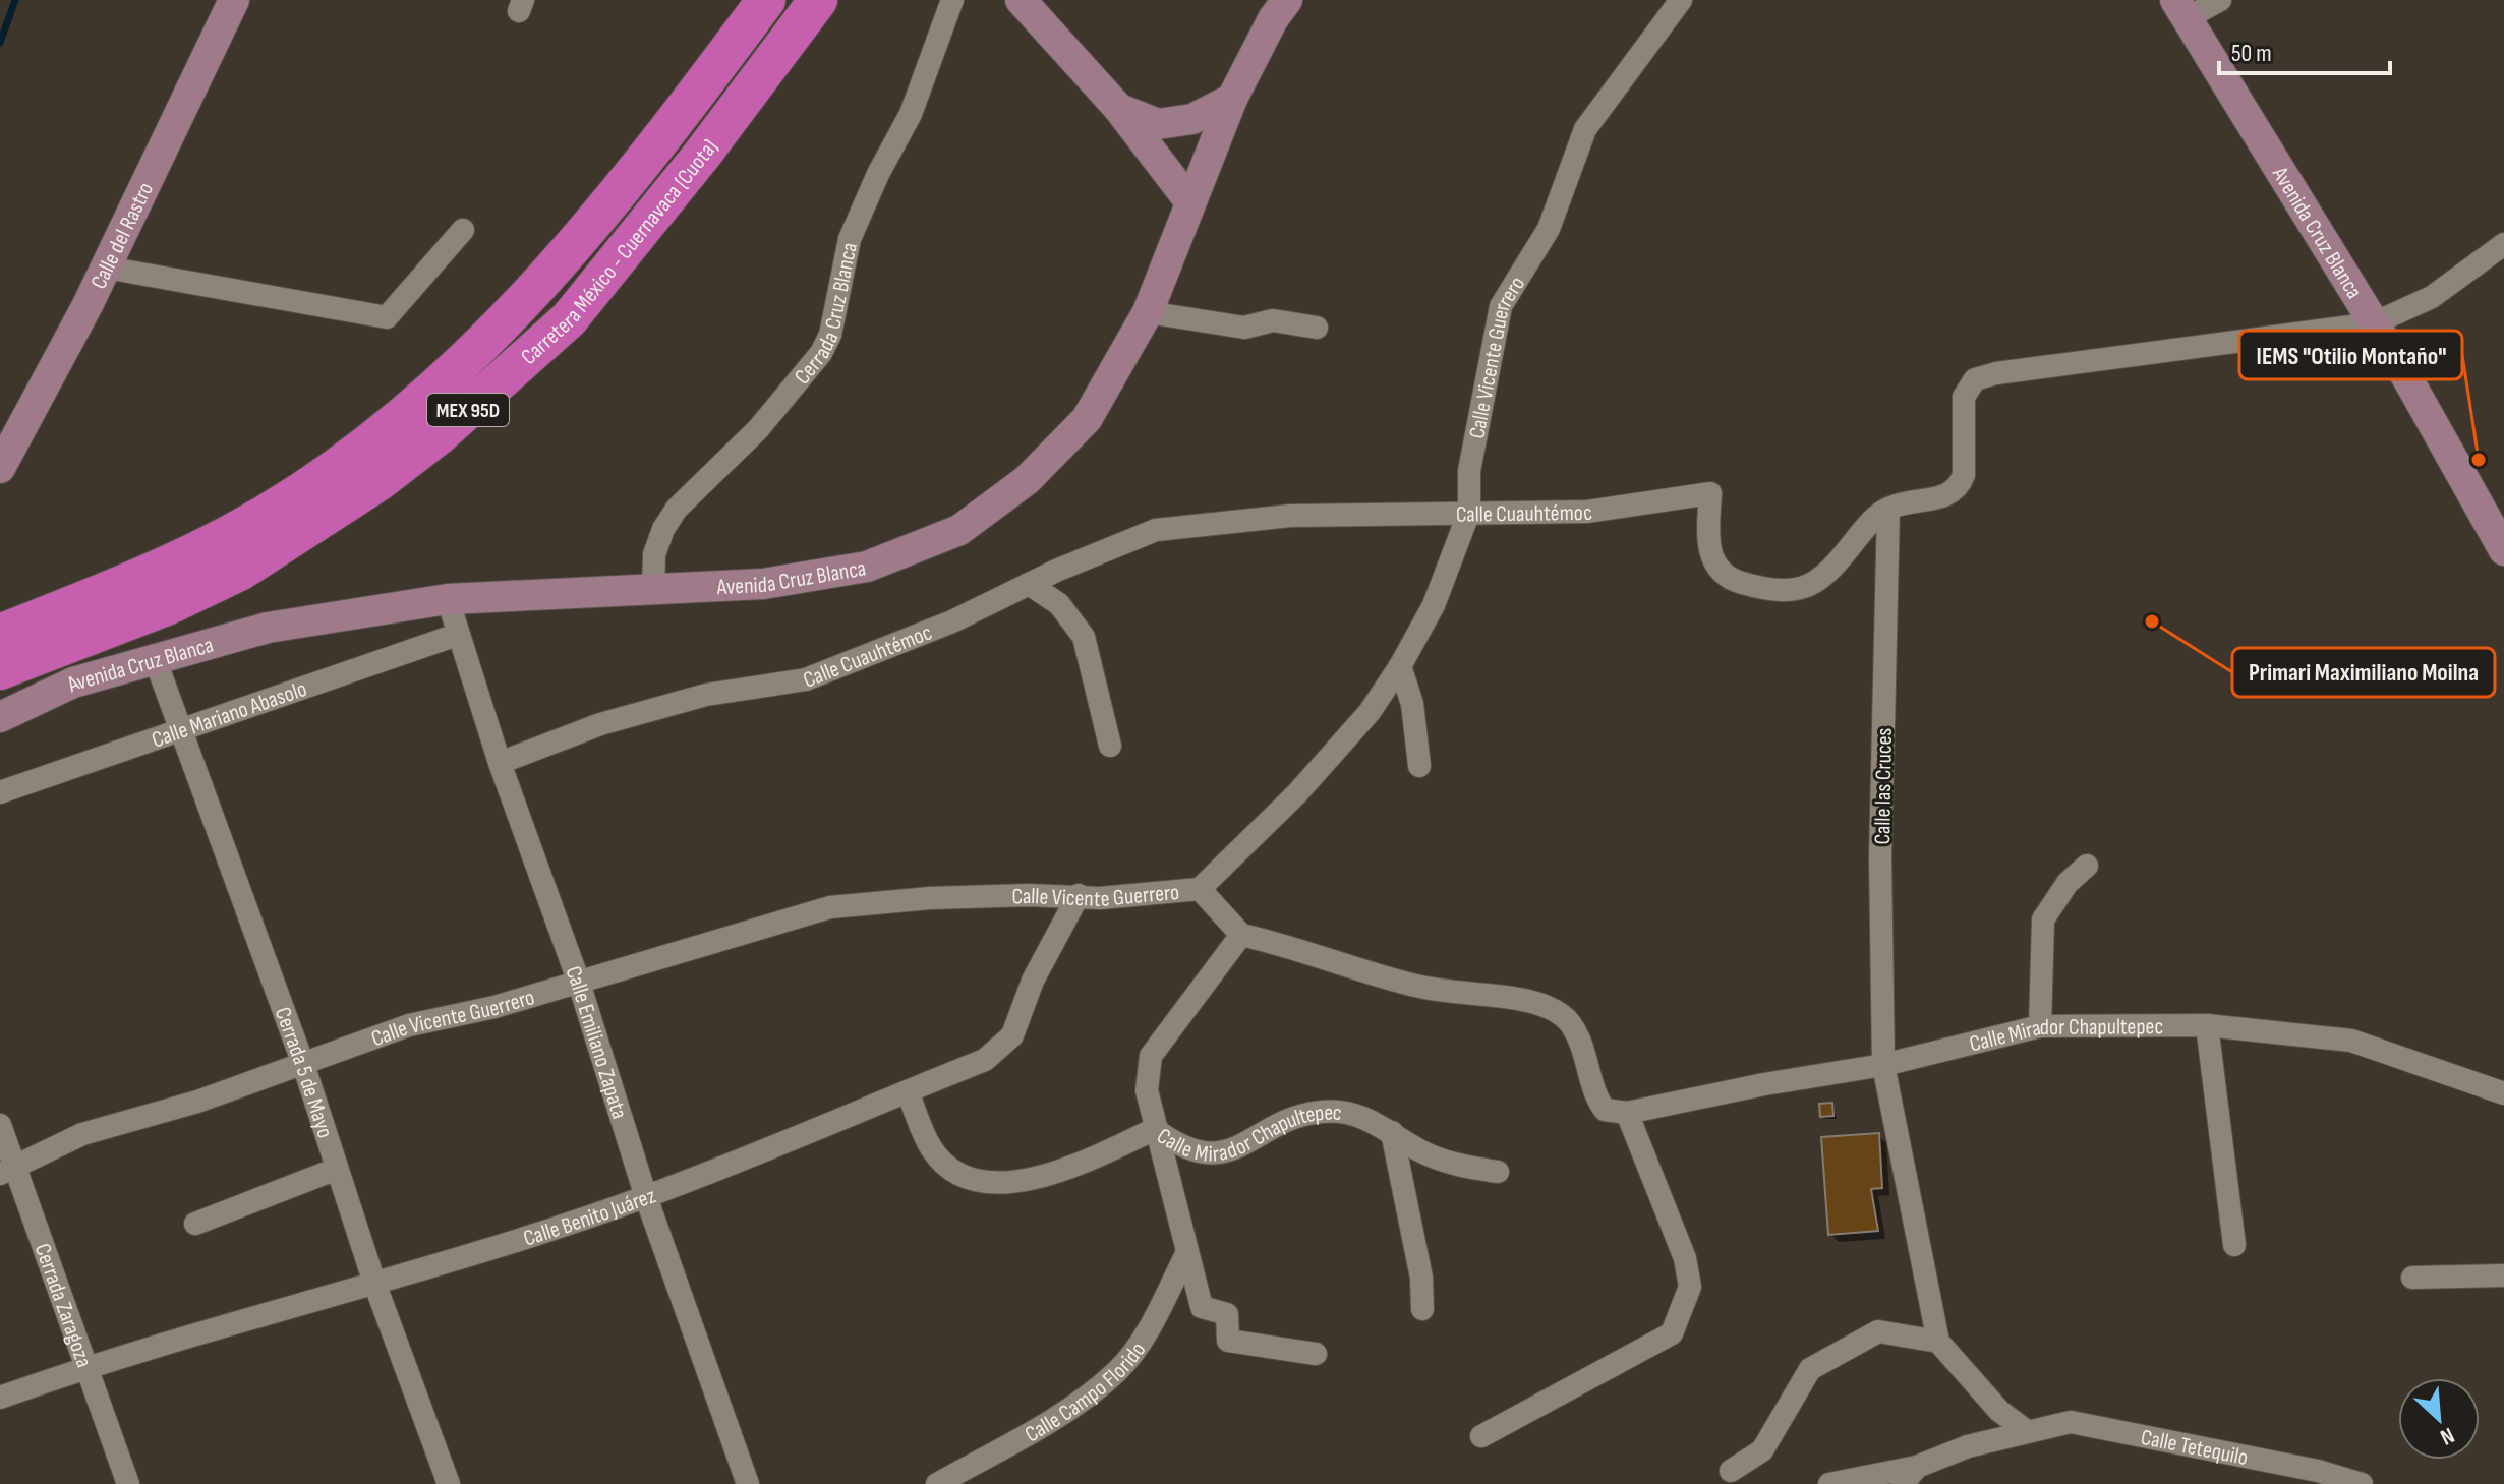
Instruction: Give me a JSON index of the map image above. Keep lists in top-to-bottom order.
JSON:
{
  "streets": {
    "highway": ["Carretera México - Cuernavaca (Cuota)", "MEX 95D"],
    "main road": ["Avenida Cruz Blanca", "Calle del Rastro"],
    "street": [
      "Cerrada Cruz Blanca",
      "Calle Vicente Guerrero",
      "Calle Cuauhtémoc",
      "Calle Mariano Abasolo",
      "Calle las Cruces",
      "Calle Mirador Chapultepec",
      "Calle Emiliano Zapata",
      "Cerrada 5 de Mayo",
      "Calle Benito Juárez",
      "Cerrada Zaragoza",
      "Calle Campo Florido",
      "Calle Tetequilo"
    ]
  },
  "crossings": [
    ["Avenida Cruz Blanca", "Cerrada Cruz Blanca"],
    ["Avenida Cruz Blanca", "Calle Cuauhtémoc"],
    ["Avenida Cruz Blanca", "Calle Emiliano Zapata"],
    ["Avenida Cruz Blanca", "Cerrada 5 de Mayo"],
    ["Calle Vicente Guerrero", "Calle Cuauhtémoc"],
    ["Calle Vicente Guerrero", "Calle Emiliano Zapata"],
    ["Calle Vicente Guerrero", "Cerrada 5 de Mayo"],
    ["Calle Vicente Guerrero", "Calle Benito Juárez"],
    ["Calle Vicente Guerrero", "Cerrada Zaragoza"],
    ["Calle Cuauhtémoc", "Calle las Cruces"],
    ["Calle Cuauhtémoc", "Calle Emiliano Zapata"],
    ["Calle Mariano Abasolo", "Calle Emiliano Zapata"],
    ["Calle Mariano Abasolo", "Cerrada 5 de Mayo"],
    ["Calle las Cruces", "Calle Mirador Chapultepec"],
    ["Calle Mirador Chapultepec", "Calle Benito Juárez"],
    ["Calle Emiliano Zapata", "Calle Benito Juárez"],
    ["Cerrada 5 de Mayo", "Calle Benito Juárez"],
    ["Calle Benito Juárez", "Cerrada Zaragoza"]
  ],
  "places": ["IEMS \"Otilio Montaño\"", "Primari Maximiliano Moilna"],
  "scale_bar": "50 m",
  "north": "bottom right"
}
